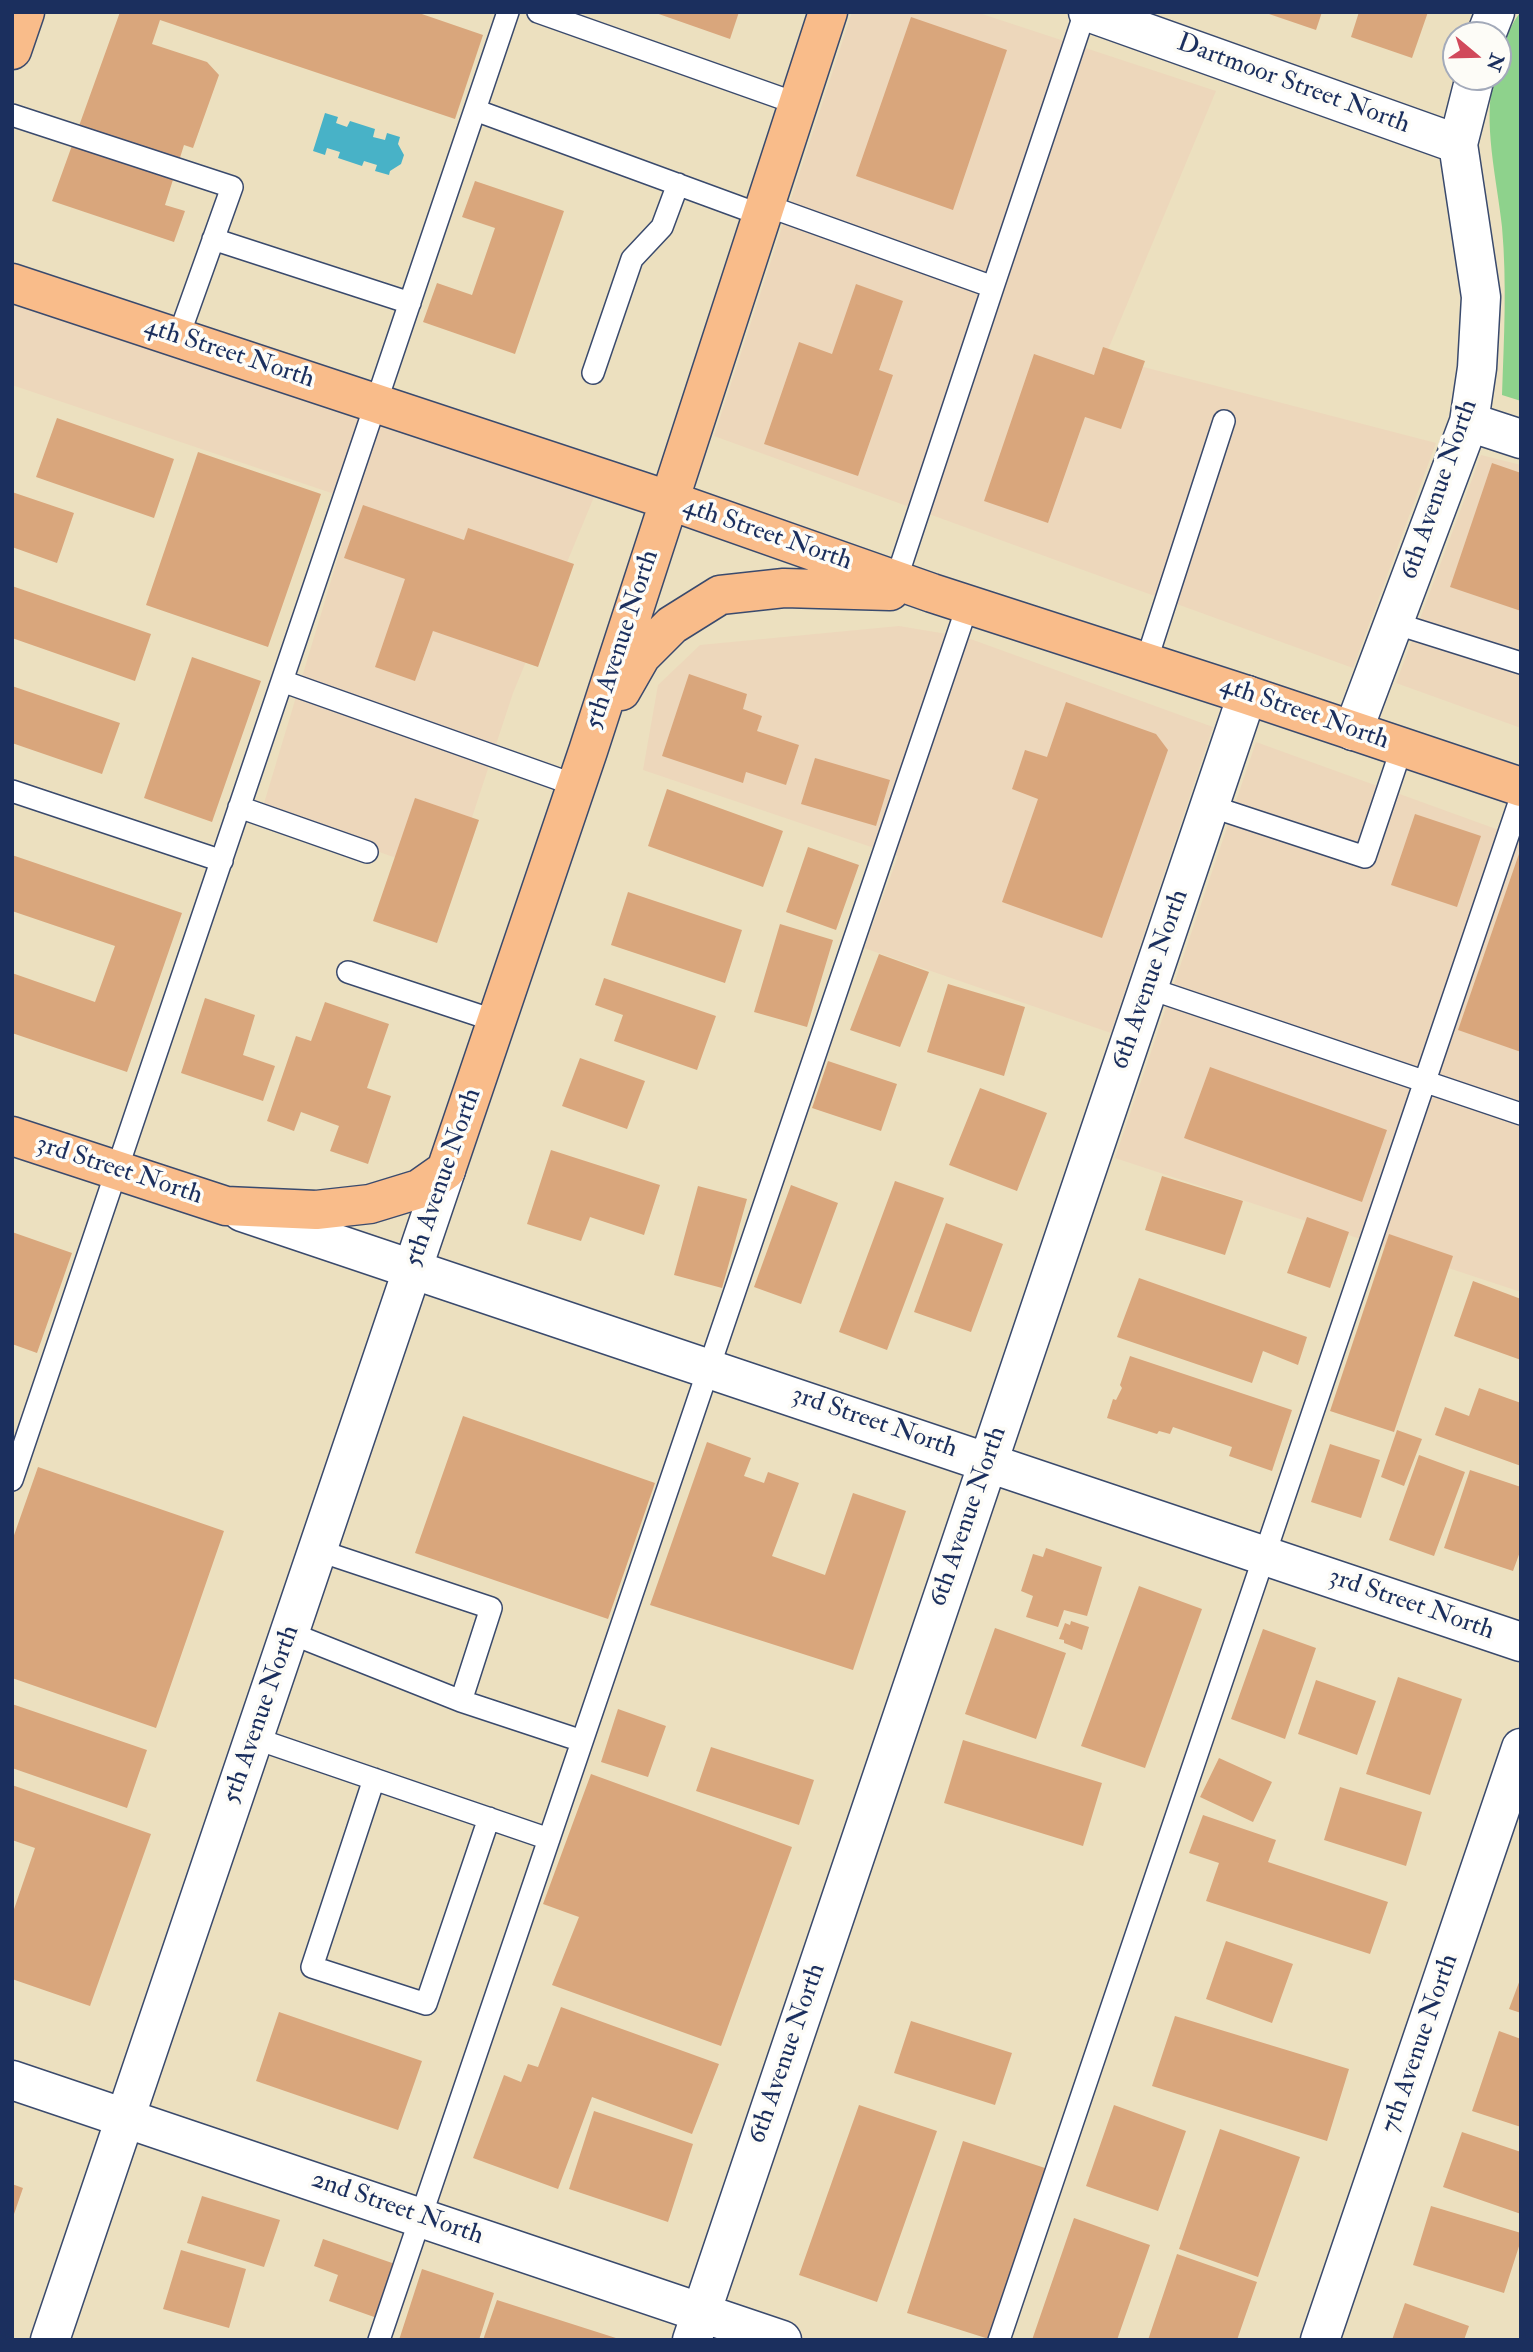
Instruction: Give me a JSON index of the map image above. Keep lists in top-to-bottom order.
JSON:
{
  "streets": {
    "main road": ["4th Street North", "5th Avenue North", "3rd Street North"],
    "street": [
      "Dartmoor Street North",
      "6th Avenue North",
      "7th Avenue North",
      "2nd Street North"
    ]
  },
  "crossings": [
    ["Dartmoor Street North", "6th Avenue North"],
    ["4th Street North", "6th Avenue North"],
    ["4th Street North", "5th Avenue North"],
    ["6th Avenue North", "3rd Street North"],
    ["6th Avenue North", "2nd Street North"],
    ["5th Avenue North", "3rd Street North"],
    ["5th Avenue North", "2nd Street North"]
  ],
  "north": "right"
}
